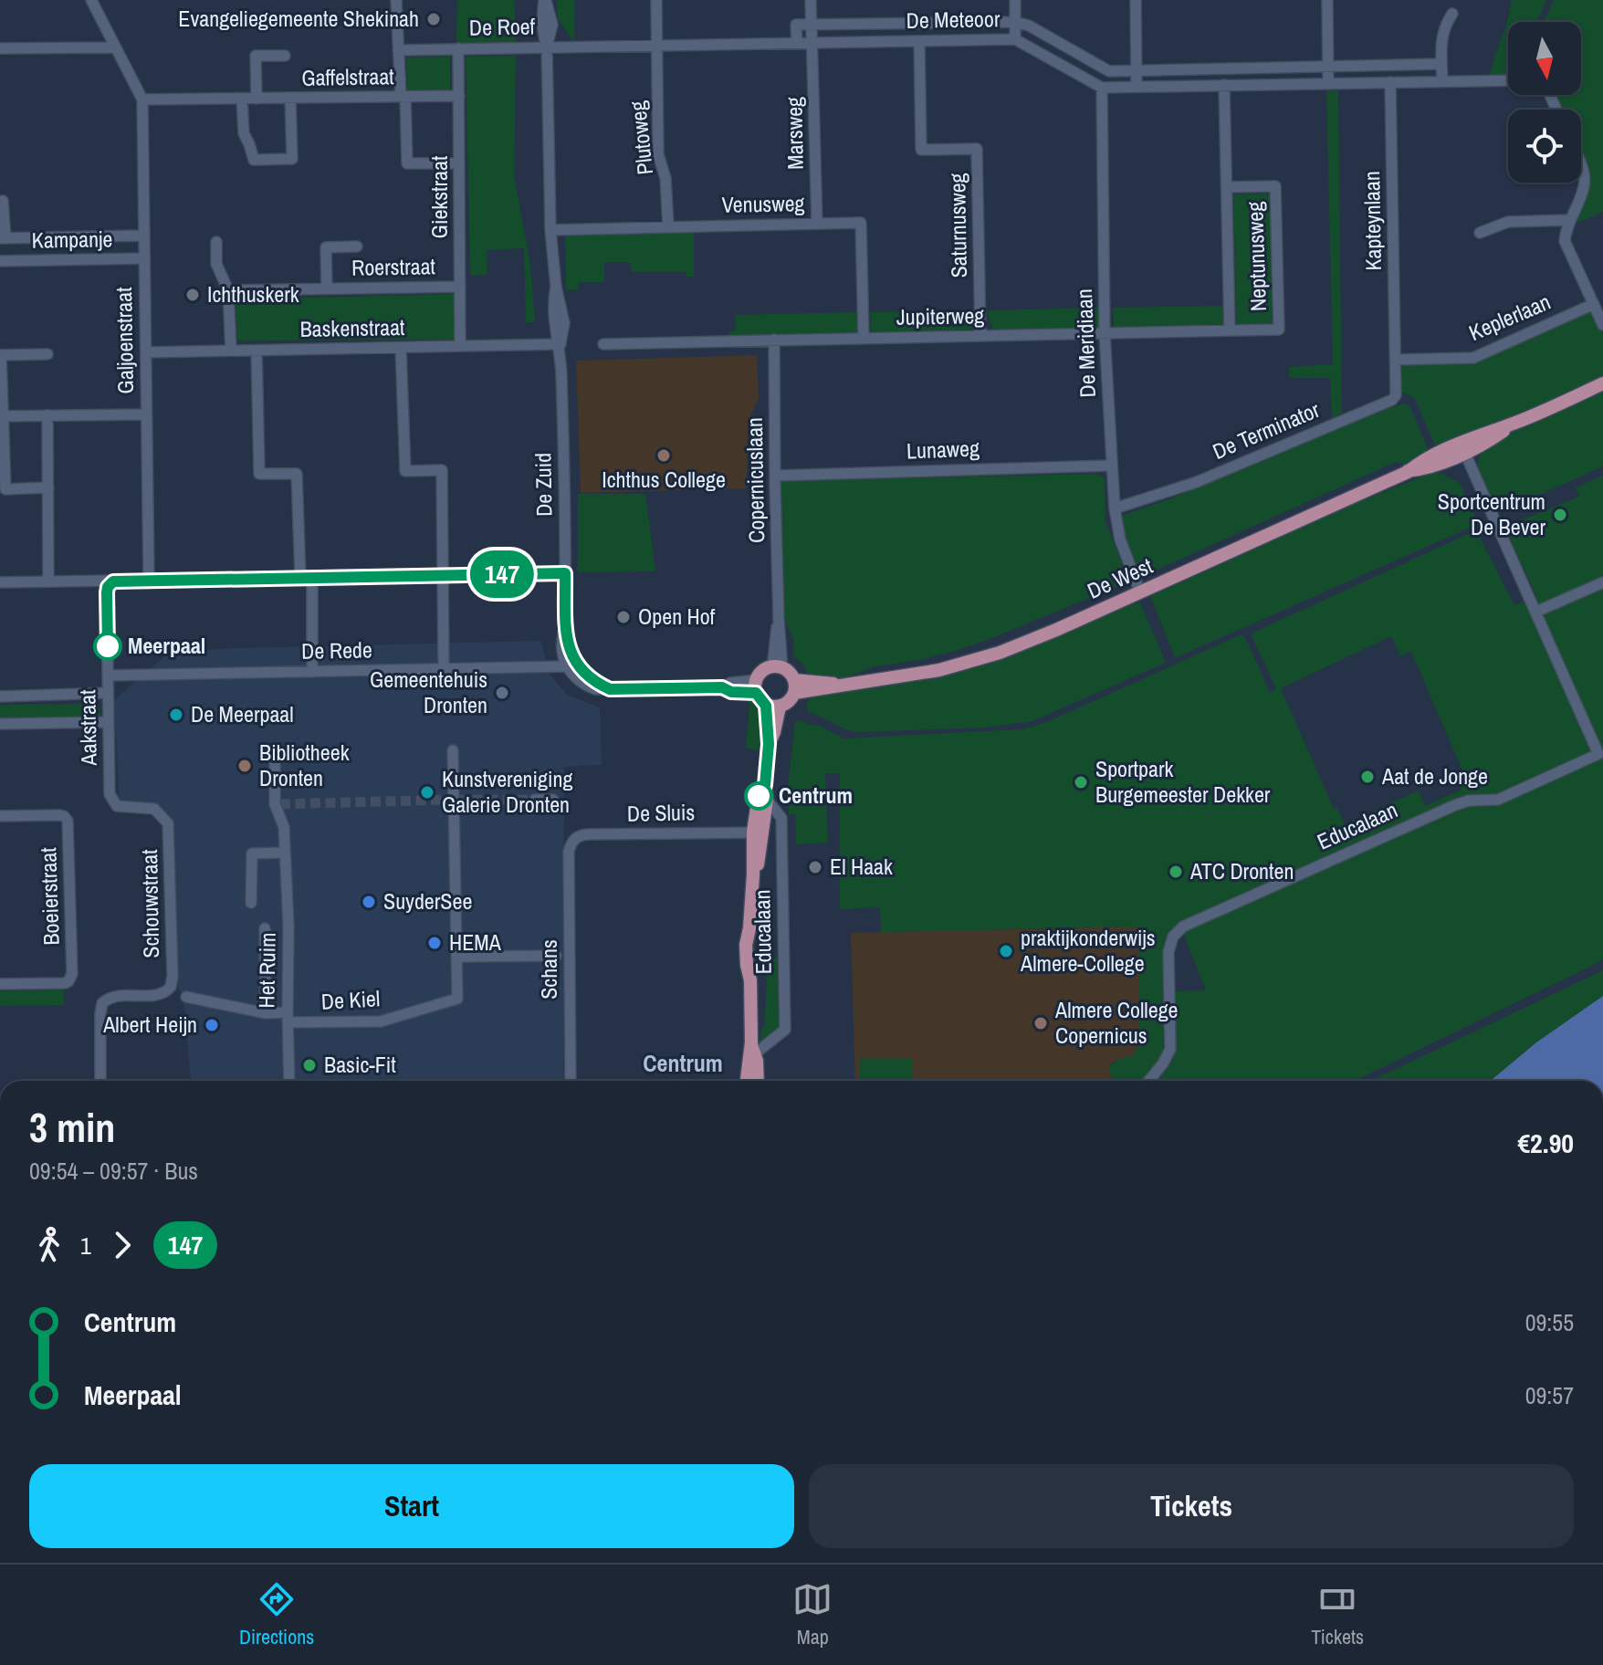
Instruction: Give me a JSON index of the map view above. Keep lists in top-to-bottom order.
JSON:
{
  "streets": {
    "main road": ["De West"],
    "street": [
      "De Meteoor",
      "De Roef",
      "Gaffelstraat",
      "Marsweg",
      "Plutoweg",
      "Giekstraat",
      "Venusweg",
      "Kapteynlaan",
      "Saturnusweg",
      "Kampanje",
      "Neptunusweg",
      "Roerstraat",
      "Jupiterweg",
      "Keplerlaan",
      "Baskenstraat",
      "Galjoenstraat",
      "De Meridiaan",
      "De Terminator",
      "Lunaweg",
      "Copernicuslaan",
      "De Zuid",
      "De Rede",
      "Aakstraat",
      "De Sluis",
      "Educalaan",
      "Boeierstraat",
      "Schouwstraat",
      "Schans",
      "Het Ruim",
      "De Kiel"
    ]
  },
  "crossings": [
    ["De Meteoor", "De Roef"],
    ["De Meteoor", "Marsweg"],
    ["De Meteoor", "Plutoweg"],
    ["De Meteoor", "Saturnusweg"],
    ["De Meteoor", "De Meridiaan"],
    ["De Meteoor", "De Zuid"],
    ["De Roef", "Giekstraat"],
    ["De Roef", "De Zuid"],
    ["Gaffelstraat", "Giekstraat"],
    ["Gaffelstraat", "Galjoenstraat"],
    ["Marsweg", "Venusweg"],
    ["Plutoweg", "Venusweg"],
    ["Giekstraat", "Roerstraat"],
    ["Giekstraat", "Baskenstraat"],
    ["Venusweg", "Jupiterweg"],
    ["Venusweg", "De Zuid"],
    ["Kapteynlaan", "Keplerlaan"],
    ["Kapteynlaan", "De Terminator"],
    ["Saturnusweg", "Jupiterweg"],
    ["Kampanje", "Galjoenstraat"],
    ["Neptunusweg", "Jupiterweg"],
    ["Jupiterweg", "De Meridiaan"],
    ["Jupiterweg", "Copernicuslaan"],
    ["Keplerlaan", "De Terminator"],
    ["Baskenstraat", "Galjoenstraat"],
    ["Baskenstraat", "De Zuid"],
    ["De Meridiaan", "De Terminator"],
    ["De Meridiaan", "Lunaweg"],
    ["De Meridiaan", "De West"],
    ["Lunaweg", "Copernicuslaan"],
    ["Copernicuslaan", "De West"],
    ["De Zuid", "De Rede"],
    ["De West", "Educalaan"],
    ["De Rede", "Aakstraat"],
    ["Aakstraat", "Schouwstraat"],
    ["De Sluis", "Schans"],
    ["Het Ruim", "De Kiel"]
  ],
  "districts": ["Centrum"],
  "places": [
    "Evangeliegemeente Shekinah",
    "Ichthuskerk",
    "Ichthus College",
    "Sportcentrum De Bever",
    "Open Hof",
    "Meerpaal",
    "Gemeentehuis Dronten",
    "De Meerpaal",
    "Bibliotheek Dronten",
    "Aat de Jonge",
    "Sportpark Burgemeester Dekker",
    "Kunstvereniging Galerie Dronten",
    "Centrum",
    "El Haak",
    "ATC Dronten",
    "SuyderSee",
    "HEMA",
    "praktijkonderwijs Almere-College",
    "Almere College Copernicus",
    "Albert Heijn",
    "Basic-Fit"
  ],
  "lines": ["bus line 147"],
  "north": "bottom",
  "page": {
    "on_map": "147",
    "heading": ["3 min", "09:54 – 09:57 · Bus", "€2.90"],
    "legs": ["1", "147"],
    "list": [
      {
        "name": "Centrum",
        "value": "09:55"
      },
      {
        "name": "Meerpaal",
        "value": "09:57"
      }
    ],
    "buttons": ["Start", "Tickets"],
    "tabs": ["Directions", "Map", "Tickets"]
  }
}
